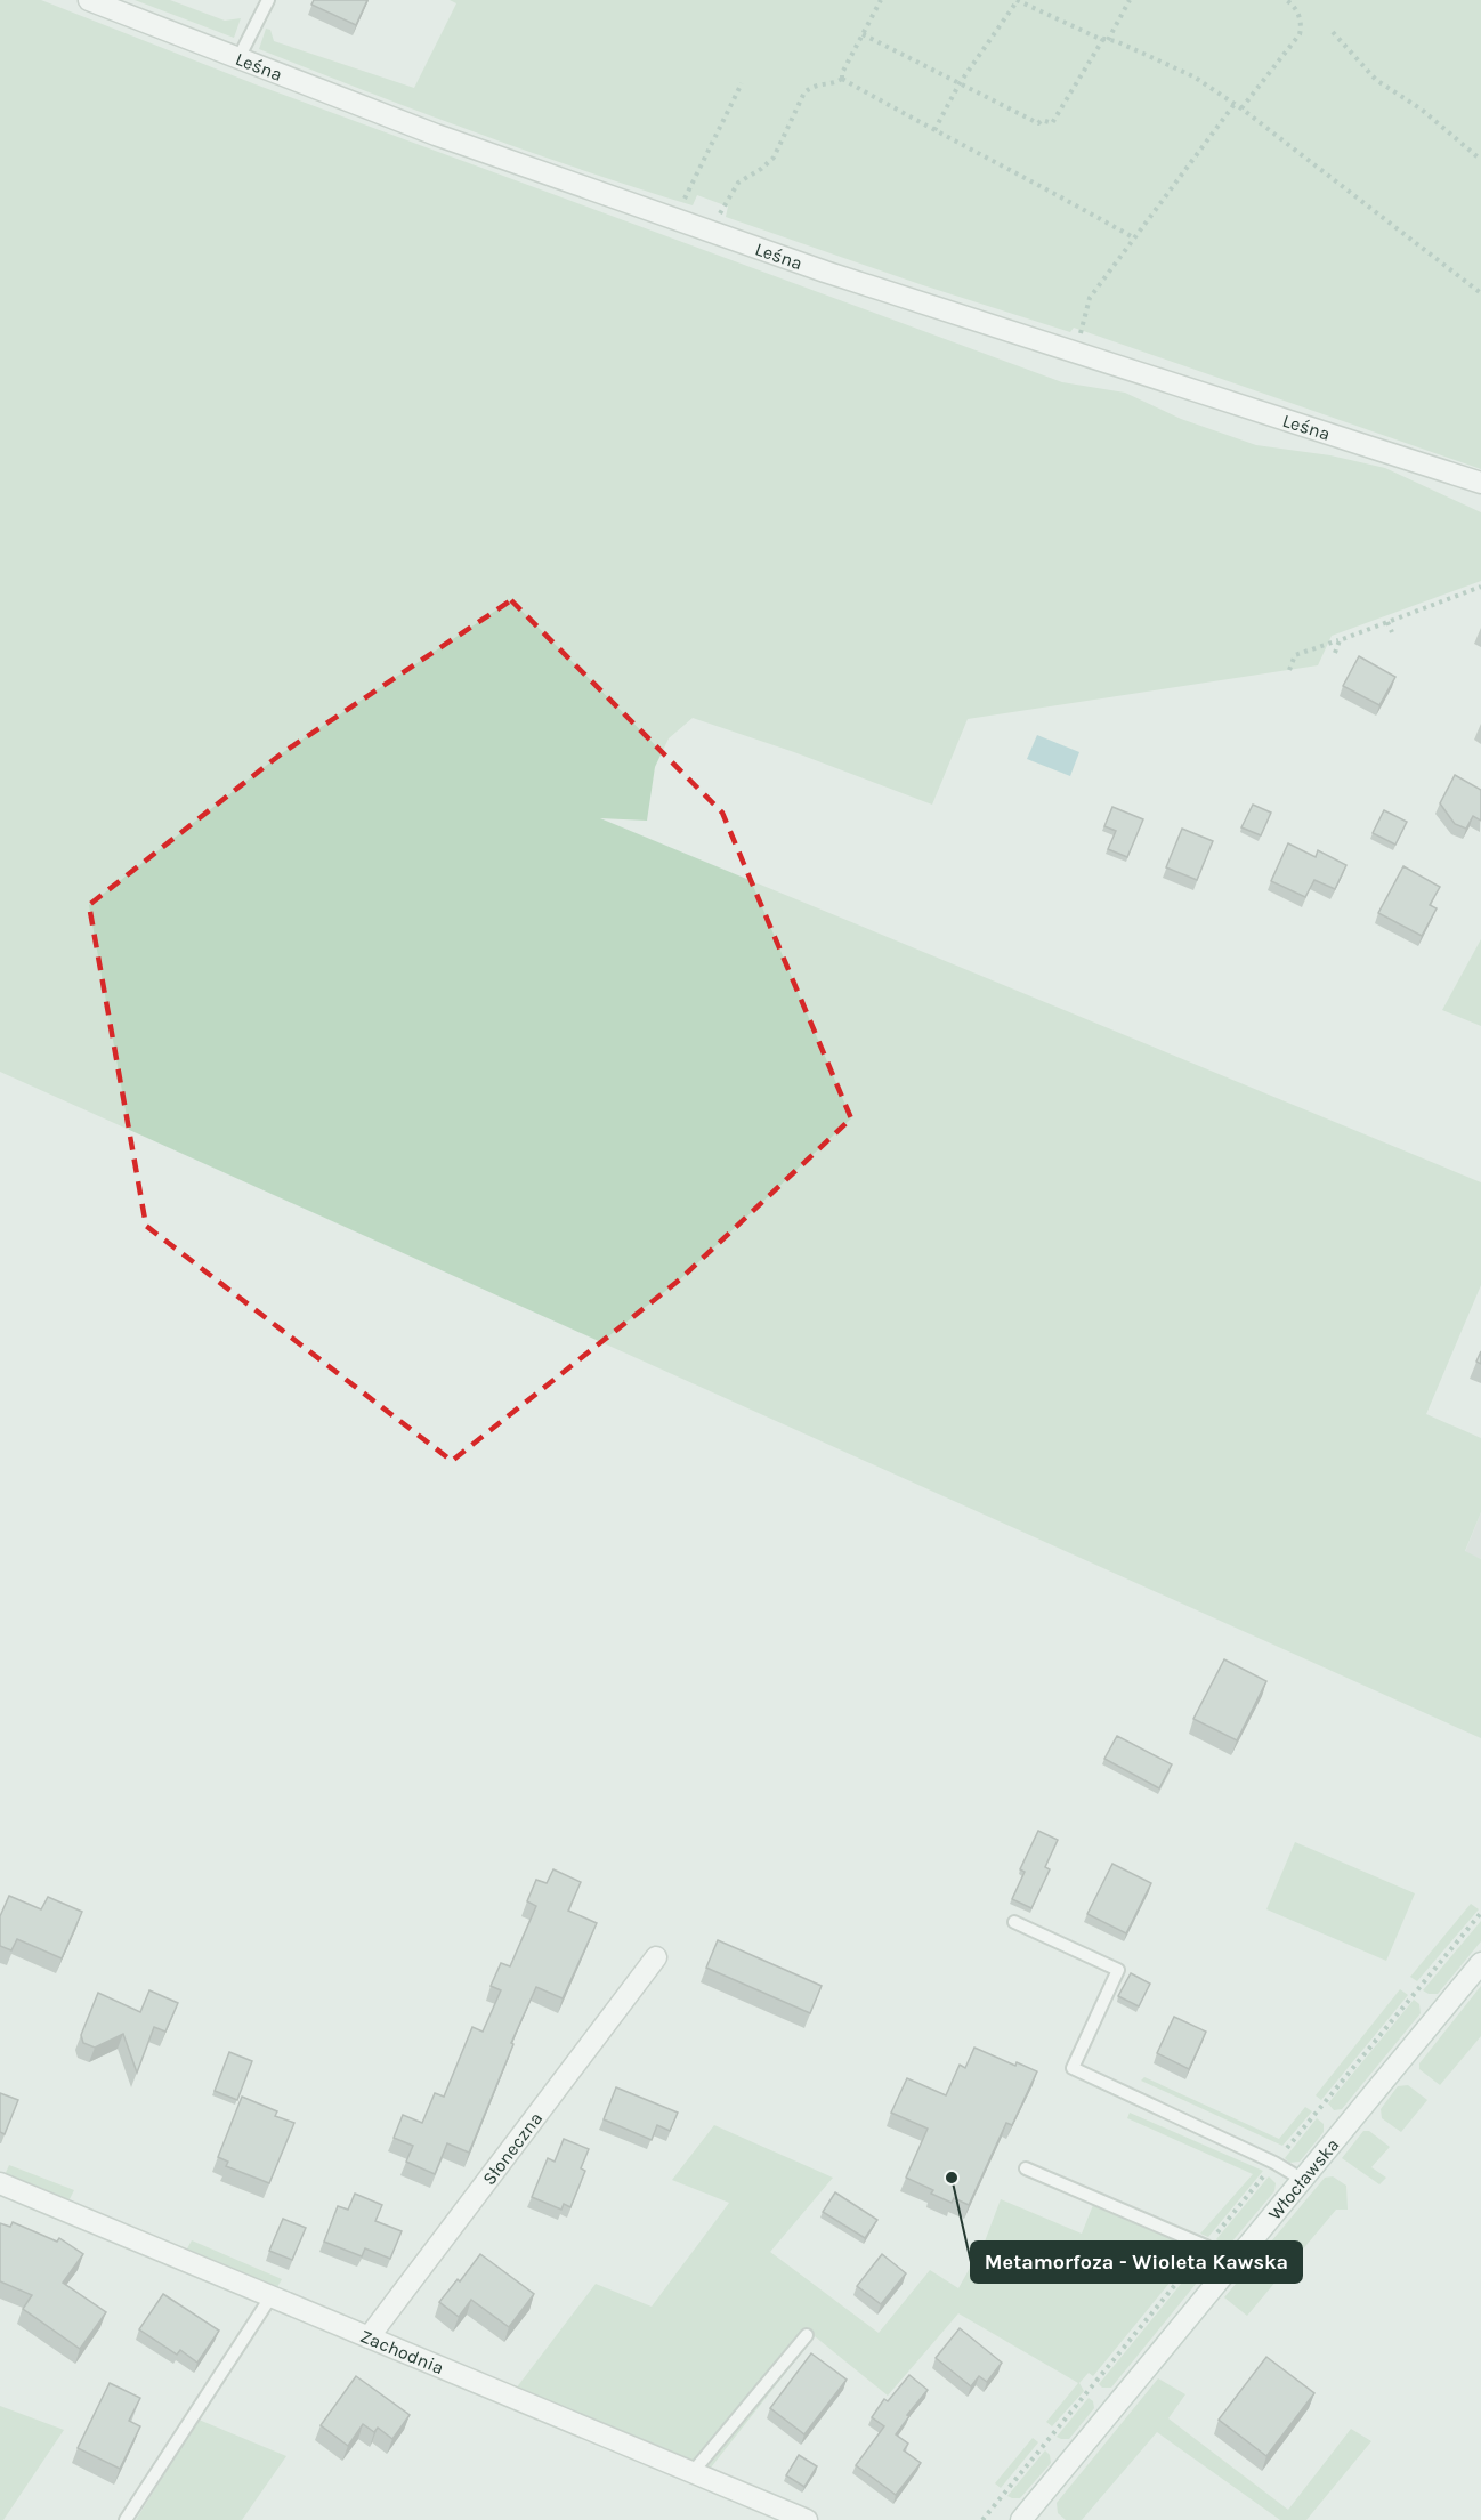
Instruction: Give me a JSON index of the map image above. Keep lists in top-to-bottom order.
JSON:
{
  "streets": {
    "street": [
      "Leśna",
      "Słoneczna",
      "Włocławska",
      "Zachodnia"
    ]
  },
  "crossings": [
    ["Słoneczna", "Zachodnia"]
  ],
  "places": ["Metamorfoza - Wioleta Kawska"]
}
